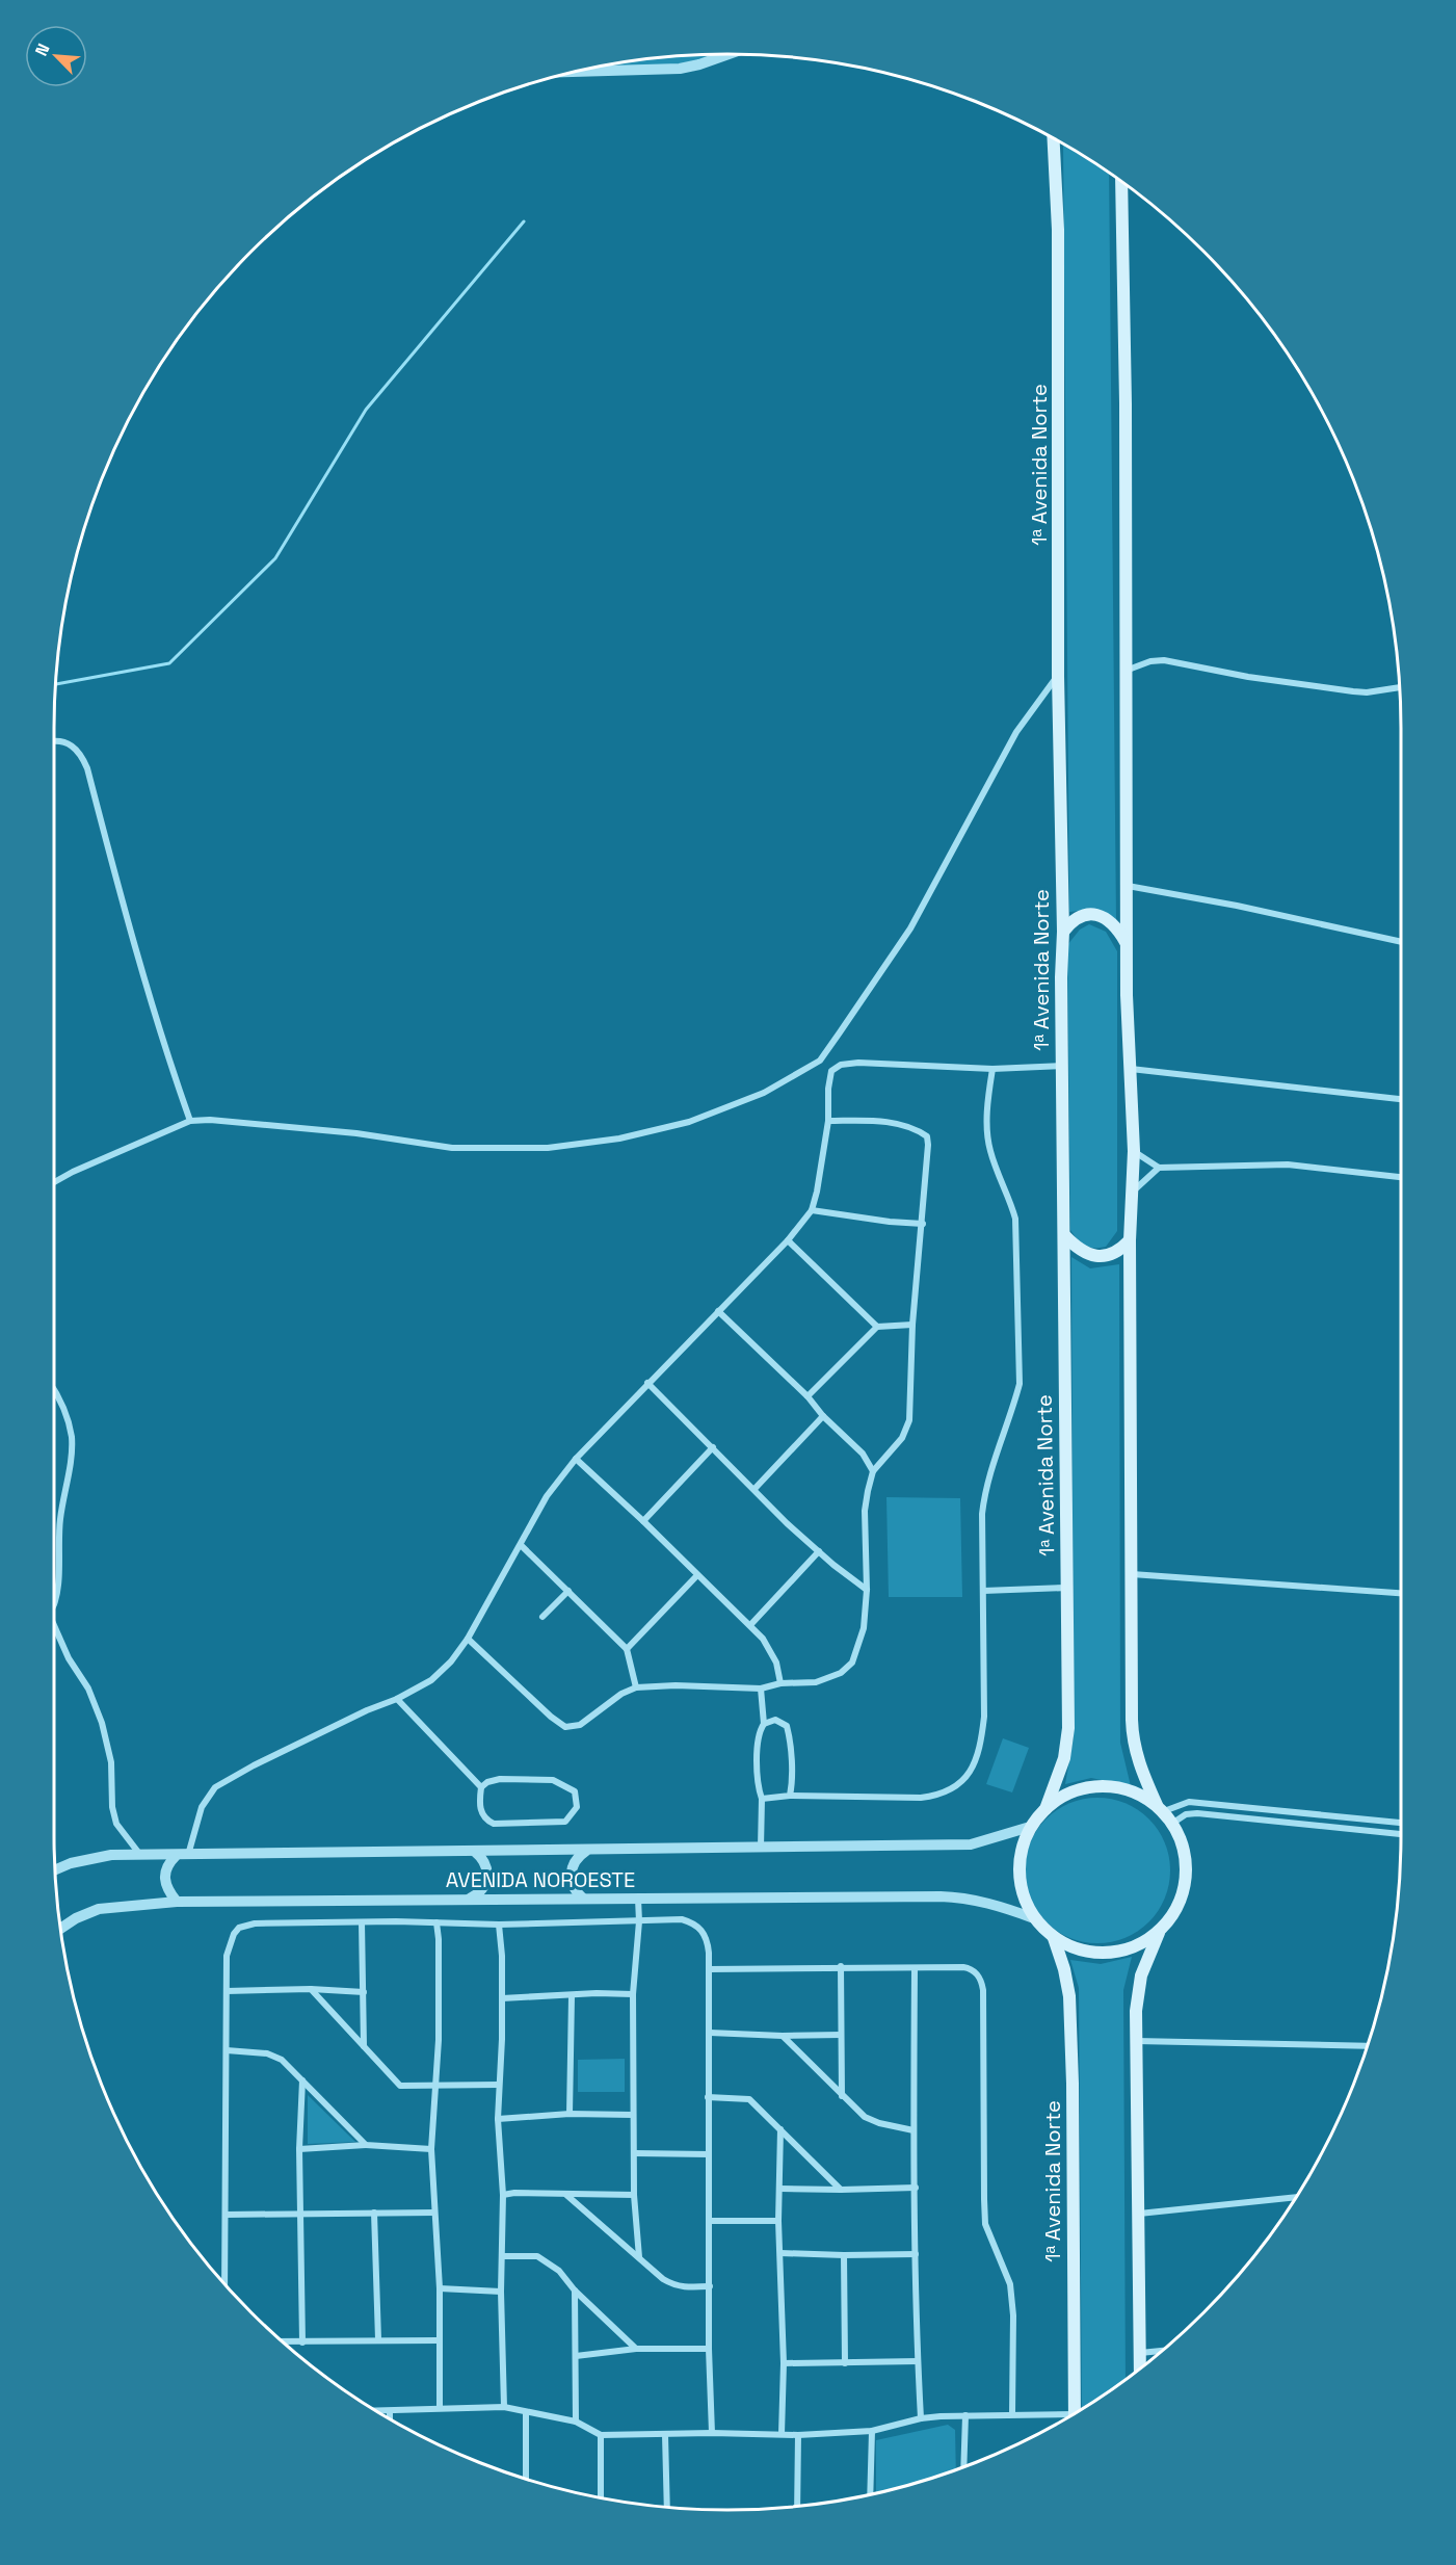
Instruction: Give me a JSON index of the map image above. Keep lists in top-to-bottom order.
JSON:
{
  "streets": {
    "main road": ["1ᵃ Avenida Norte"],
    "street": ["AVENIDA NOROESTE"]
  },
  "crossings": [
    ["1ᵃ Avenida Norte", "AVENIDA NOROESTE"]
  ],
  "north": "top left"
}
